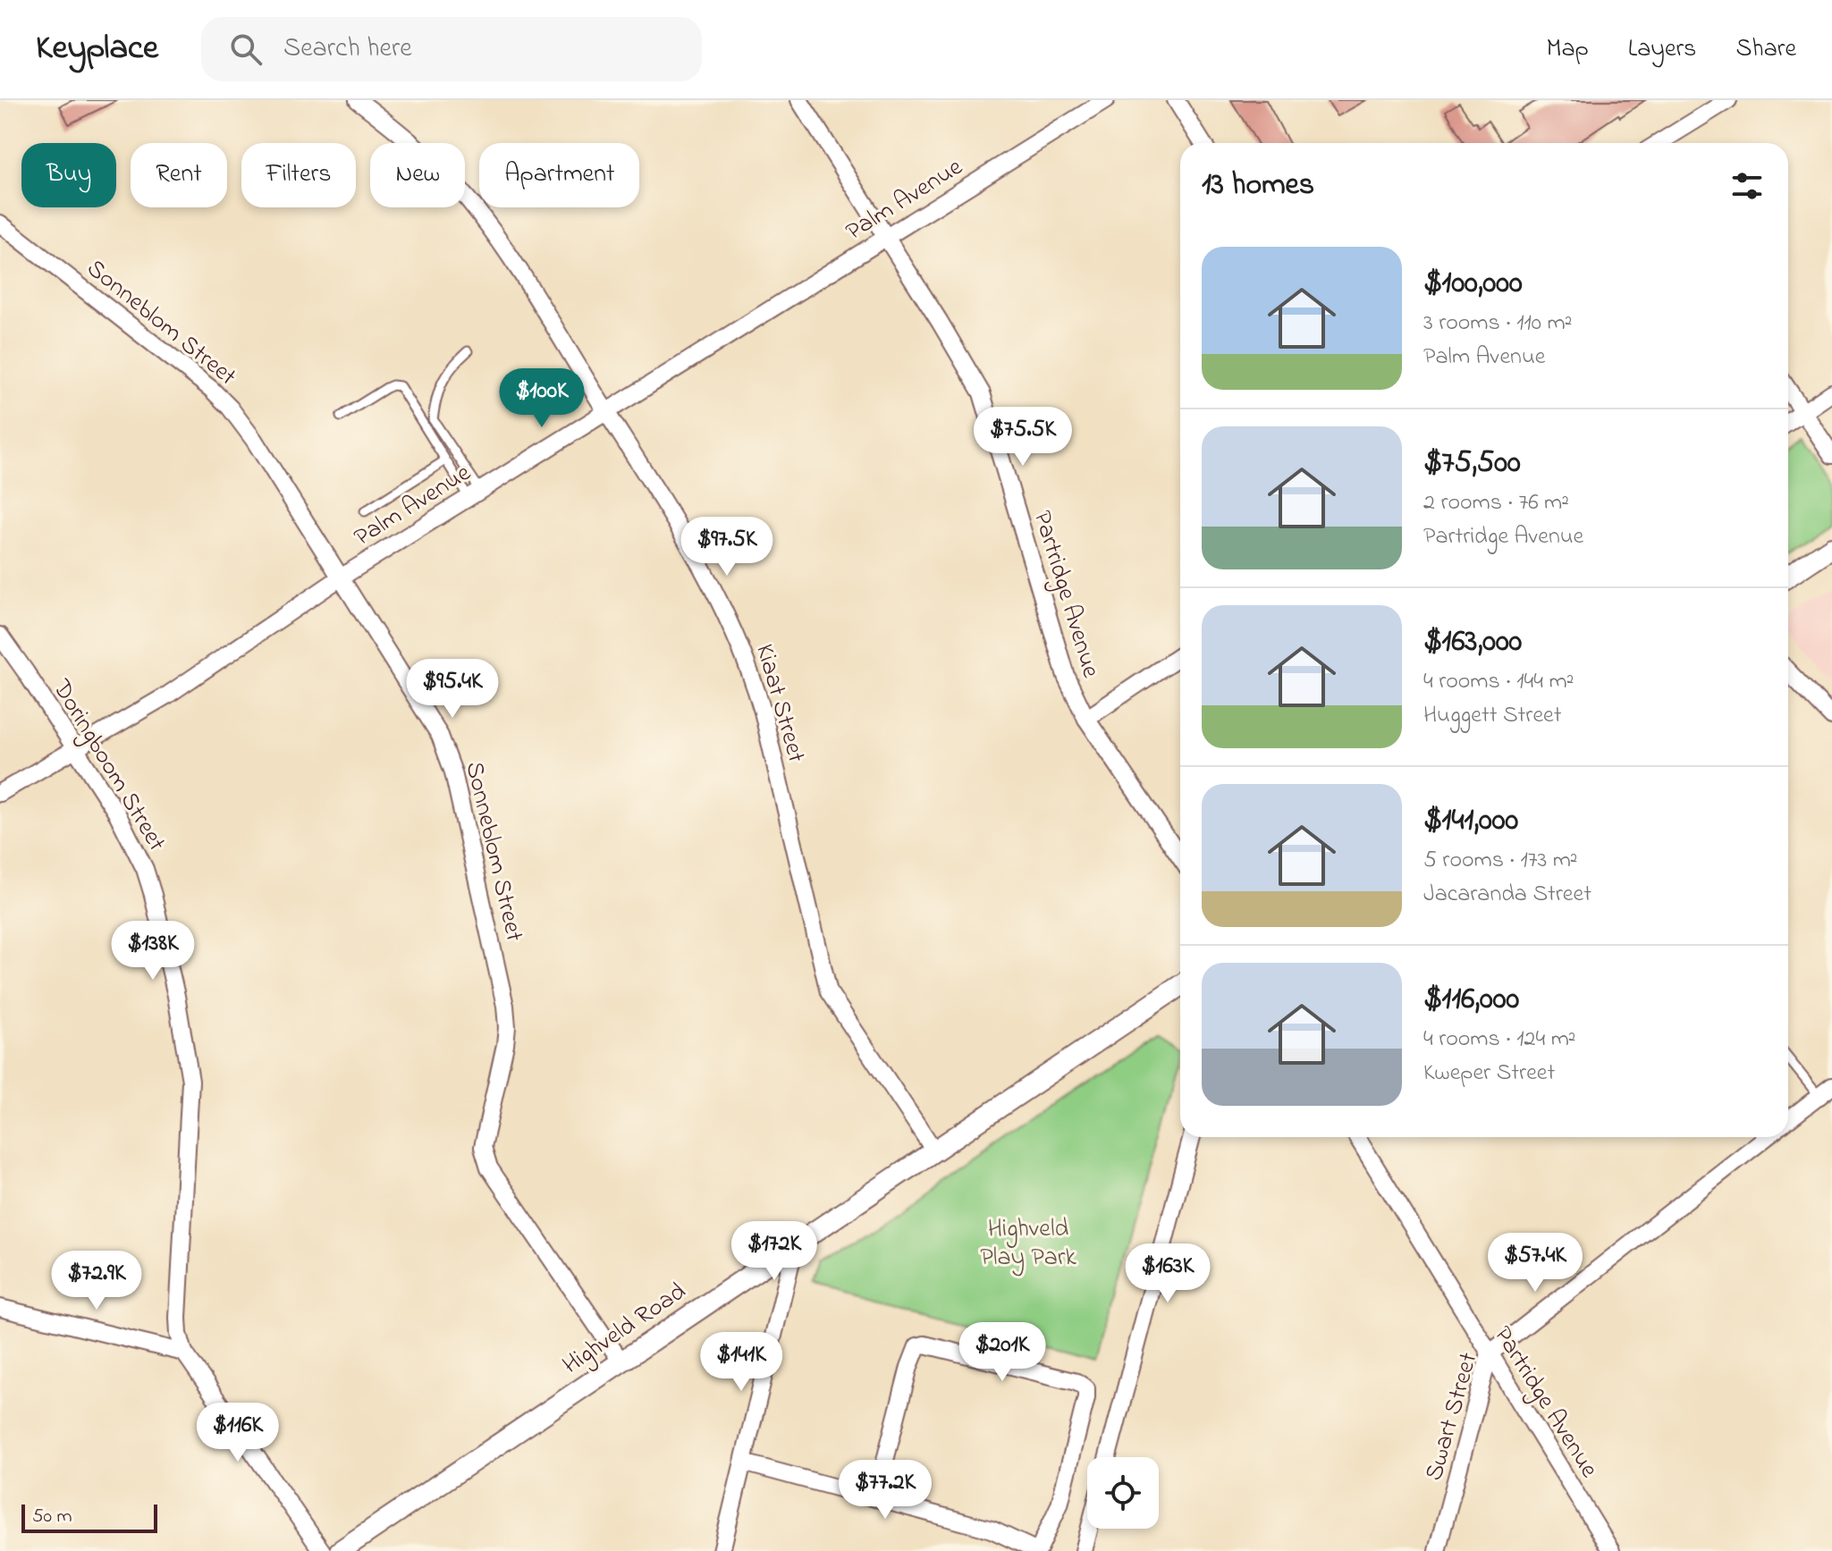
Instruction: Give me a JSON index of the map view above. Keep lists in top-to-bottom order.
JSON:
{
  "streets": {
    "street": [
      "Palm Avenue",
      "Sonneblom Street",
      "Partridge Avenue",
      "Kiaat Street",
      "Doringboom Street",
      "Highveld Road",
      "Swart Street"
    ]
  },
  "crossings": [
    ["Palm Avenue", "Sonneblom Street"],
    ["Palm Avenue", "Partridge Avenue"],
    ["Palm Avenue", "Kiaat Street"],
    ["Palm Avenue", "Doringboom Street"],
    ["Sonneblom Street", "Highveld Road"],
    ["Partridge Avenue", "Swart Street"],
    ["Kiaat Street", "Highveld Road"]
  ],
  "parks": ["Highveld Play Park"],
  "scale_bar": "50 m",
  "page": {
    "header": "Keyplace",
    "search": "Search here",
    "nav": ["Map", "Layers", "Share"],
    "chip": [
      "Buy",
      "Rent",
      "Filters",
      "New",
      "Apartment"
    ],
    "heading": "13 homes",
    "list": [
      {
        "name": "$100,000",
        "note": "3 rooms · 110 m² · Palm Avenue"
      },
      {
        "name": "$75,500",
        "note": "2 rooms · 76 m² · Partridge Avenue"
      },
      {
        "name": "$163,000",
        "note": "4 rooms · 144 m² · Huggett Street"
      },
      {
        "name": "$141,000",
        "note": "5 rooms · 173 m² · Jacaranda Street"
      },
      {
        "name": "$116,000",
        "note": "4 rooms · 124 m² · Kweper Street"
      }
    ],
    "price": [
      "$100K",
      "$75.5K",
      "$97.5K",
      "$95.4K",
      "$138K",
      "$172K",
      "$57.4K",
      "$163K",
      "$72.9K",
      "$201K",
      "$141K",
      "$116K",
      "$77.2K"
    ],
    "scale": "50 m"
  }
}
